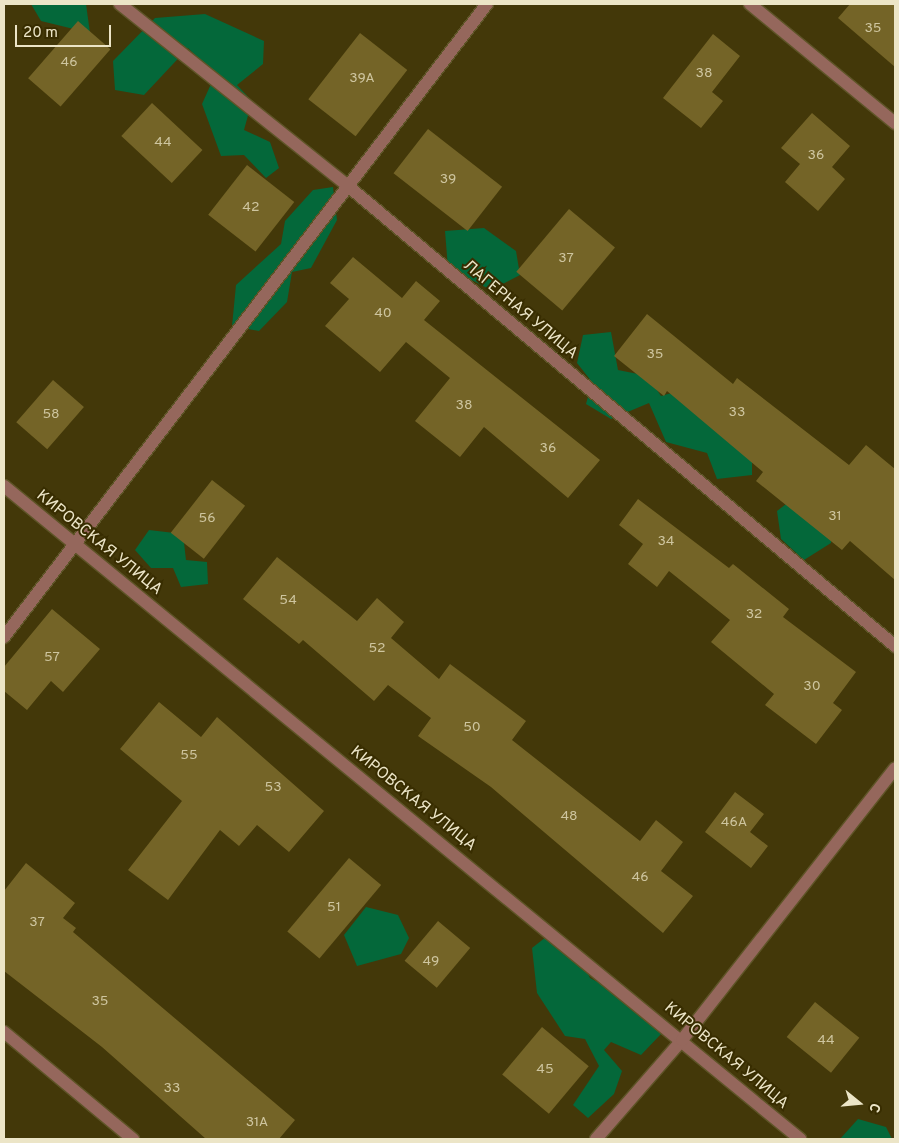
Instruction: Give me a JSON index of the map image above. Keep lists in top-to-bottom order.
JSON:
{
  "streets": {
    "street": ["ЛАГЕРНАЯ УЛИЦА", "КИРОВСКАЯ УЛИЦА"]
  },
  "house_numbers": [
    "35",
    "46",
    "38",
    "39А",
    "44",
    "36",
    "39",
    "42",
    "37",
    "40",
    "35",
    "38",
    "33",
    "58",
    "36",
    "31",
    "56",
    "34",
    "54",
    "32",
    "52",
    "57",
    "30",
    "50",
    "55",
    "53",
    "48",
    "46А",
    "46",
    "51",
    "37",
    "49",
    "35",
    "44",
    "45",
    "33",
    "31А"
  ],
  "scale_bar": "20 m",
  "north": "right"
}
